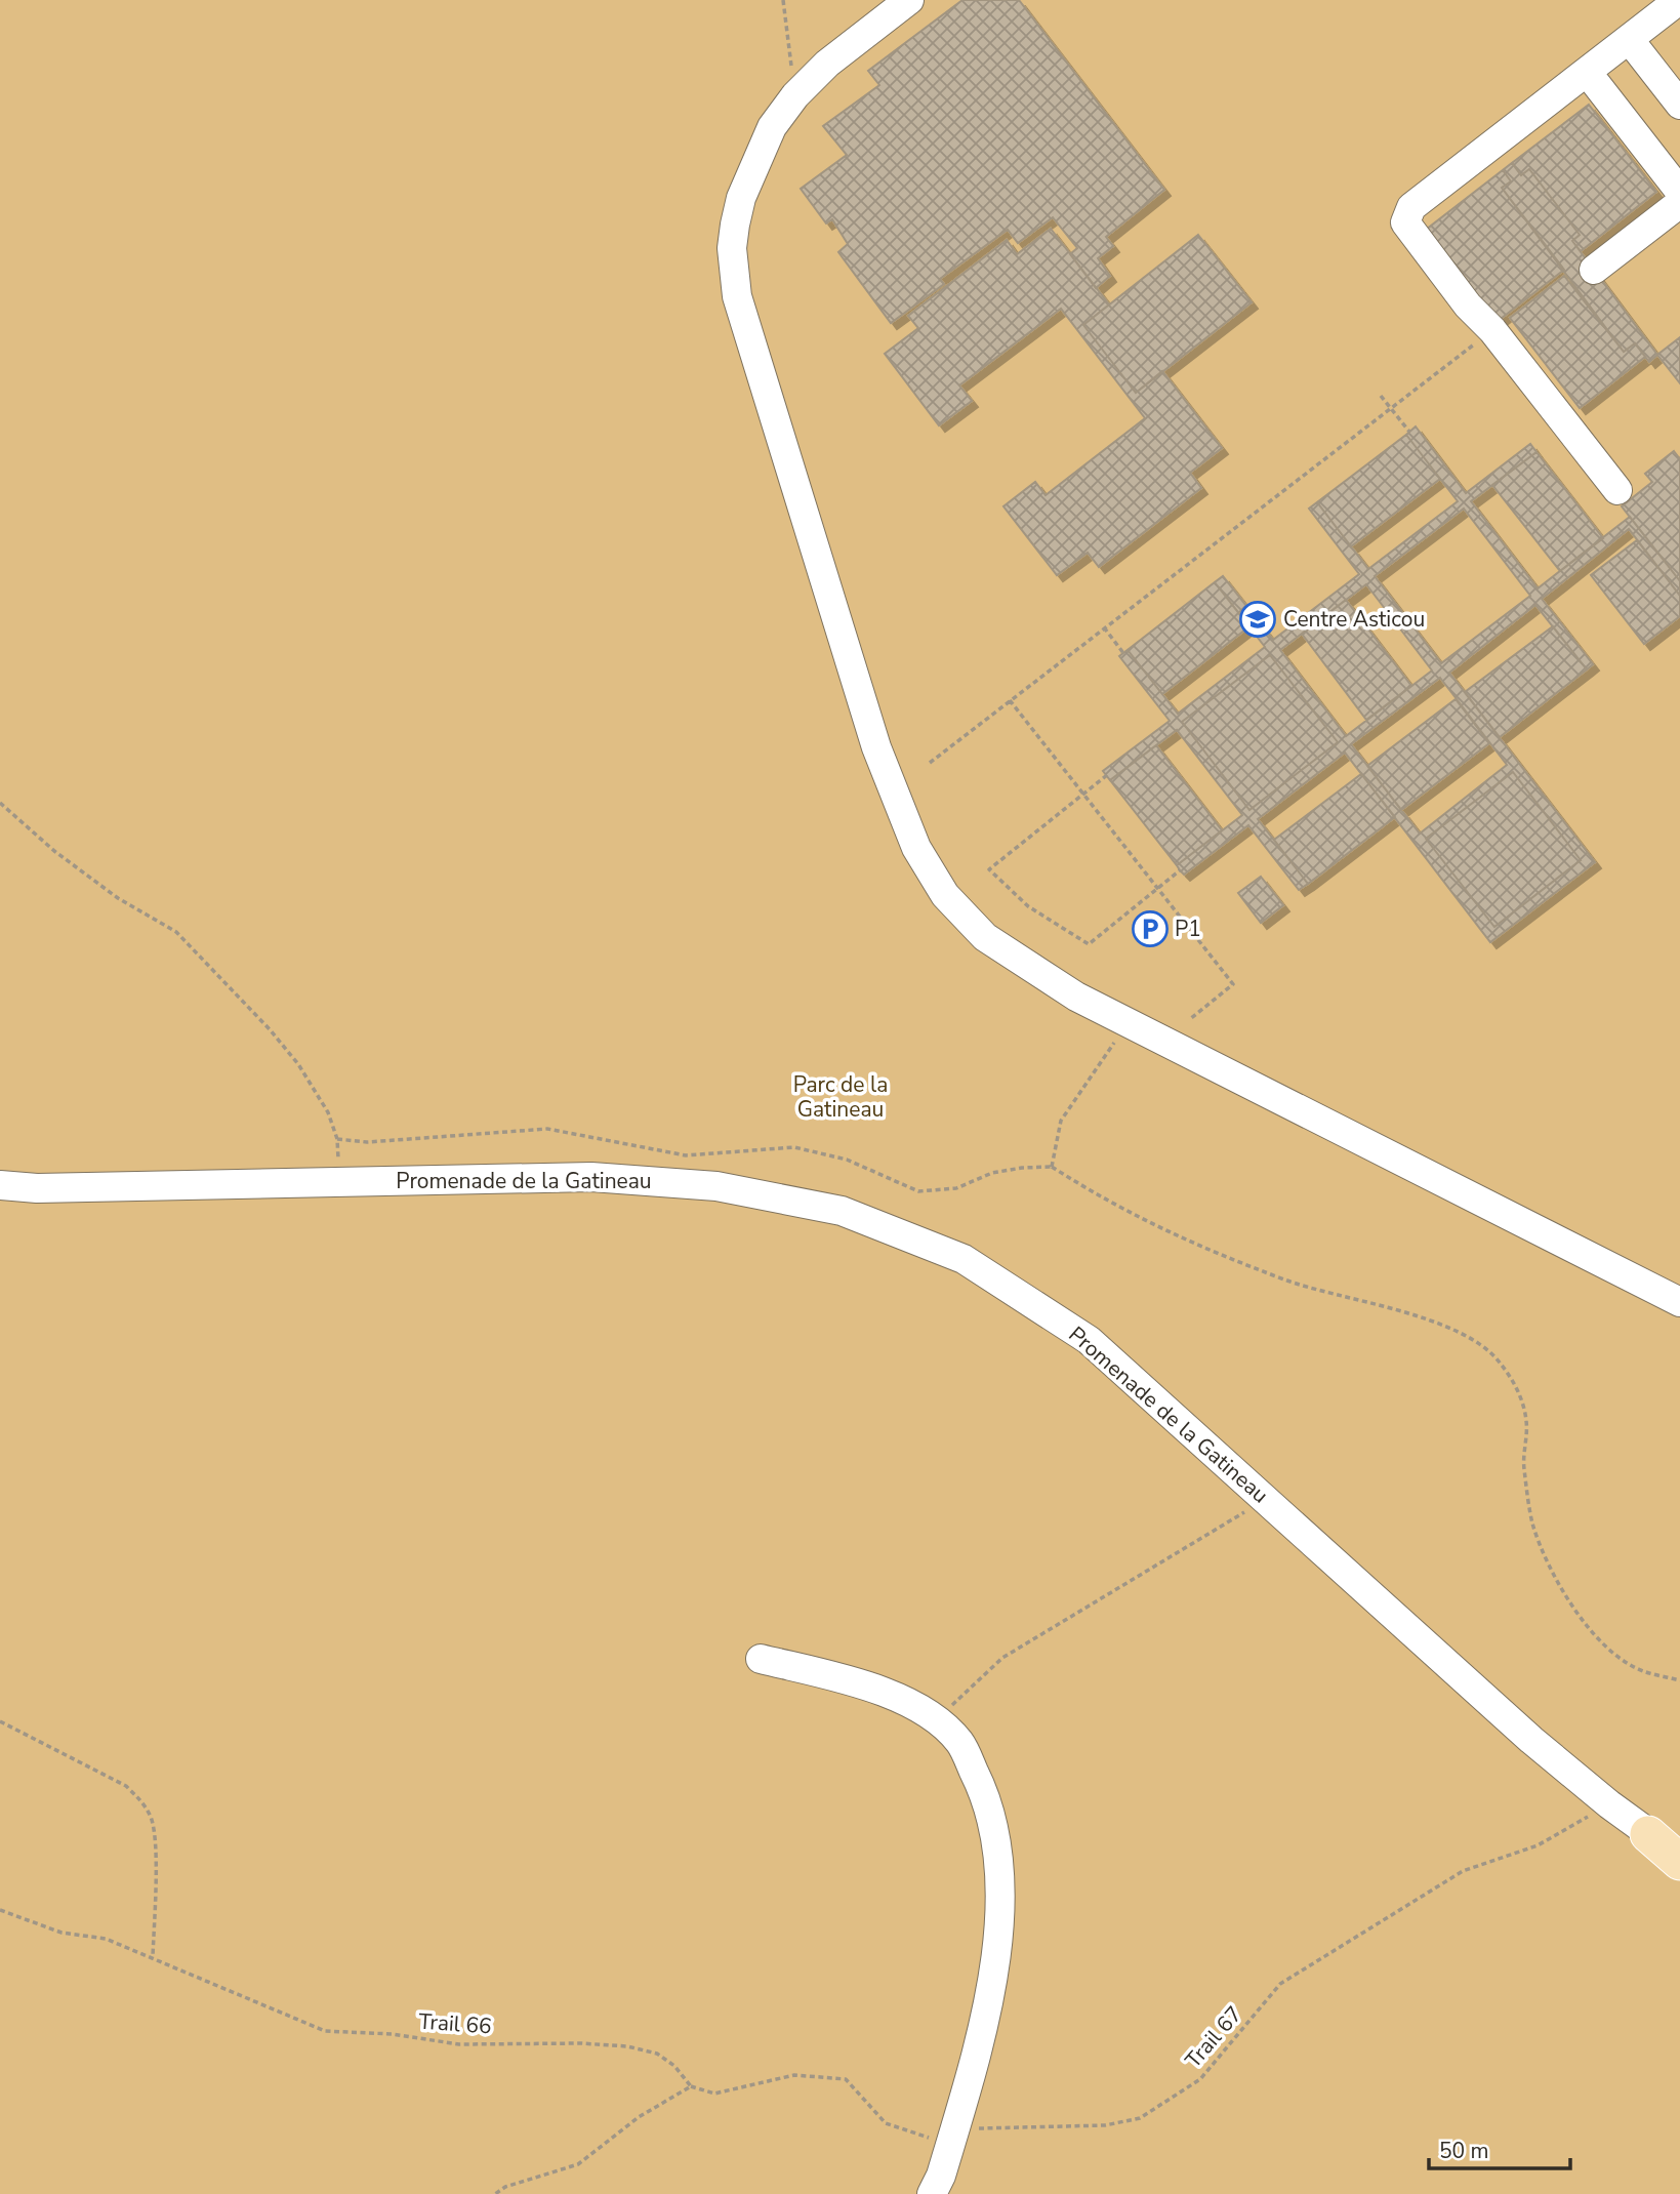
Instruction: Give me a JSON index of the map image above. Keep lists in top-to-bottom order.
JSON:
{
  "streets": {
    "street": ["Promenade de la Gatineau"],
    "path": ["Trail 66", "Trail 67"]
  },
  "crossings": [
    ["Promenade de la Gatineau", "Trail 67"],
    ["Trail 66", "Trail 67"]
  ],
  "parks": ["Parc de la Gatineau"],
  "places": {
    "school or university": ["Centre Asticou"],
    "parking": ["P1"]
  },
  "scale_bar": "50 m"
}
